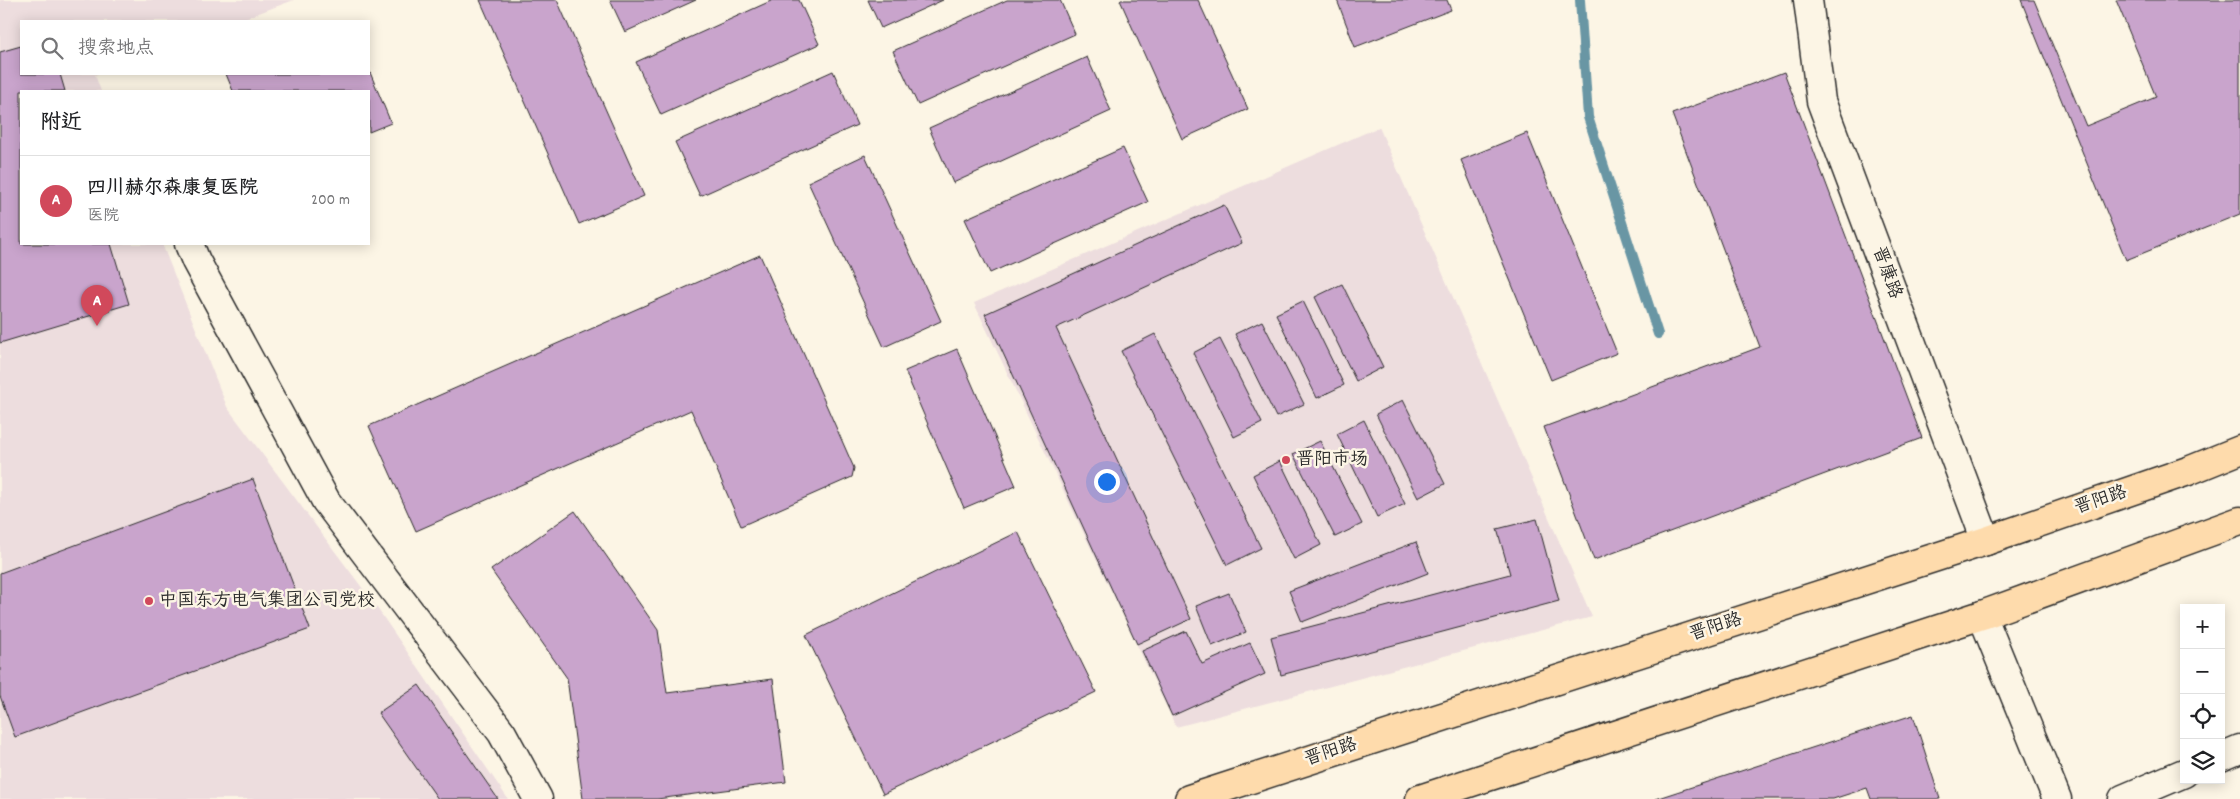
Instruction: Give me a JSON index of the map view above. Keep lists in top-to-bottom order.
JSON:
{
  "streets": {
    "main road": ["晋阳路"],
    "street": ["晋康路"]
  },
  "crossings": [
    ["晋康路", "晋阳路"]
  ],
  "places": ["晋阳市场", "中国东方电气集团公司党校"],
  "page": {
    "search": "搜索地点",
    "heading": "附近",
    "list": [
      {
        "mark": "A",
        "name": "四川赫尔森康复医院",
        "note": "医院",
        "value": "200 m"
      }
    ],
    "pins": "A",
    "map_buttons": ["+", "−"]
  }
}
